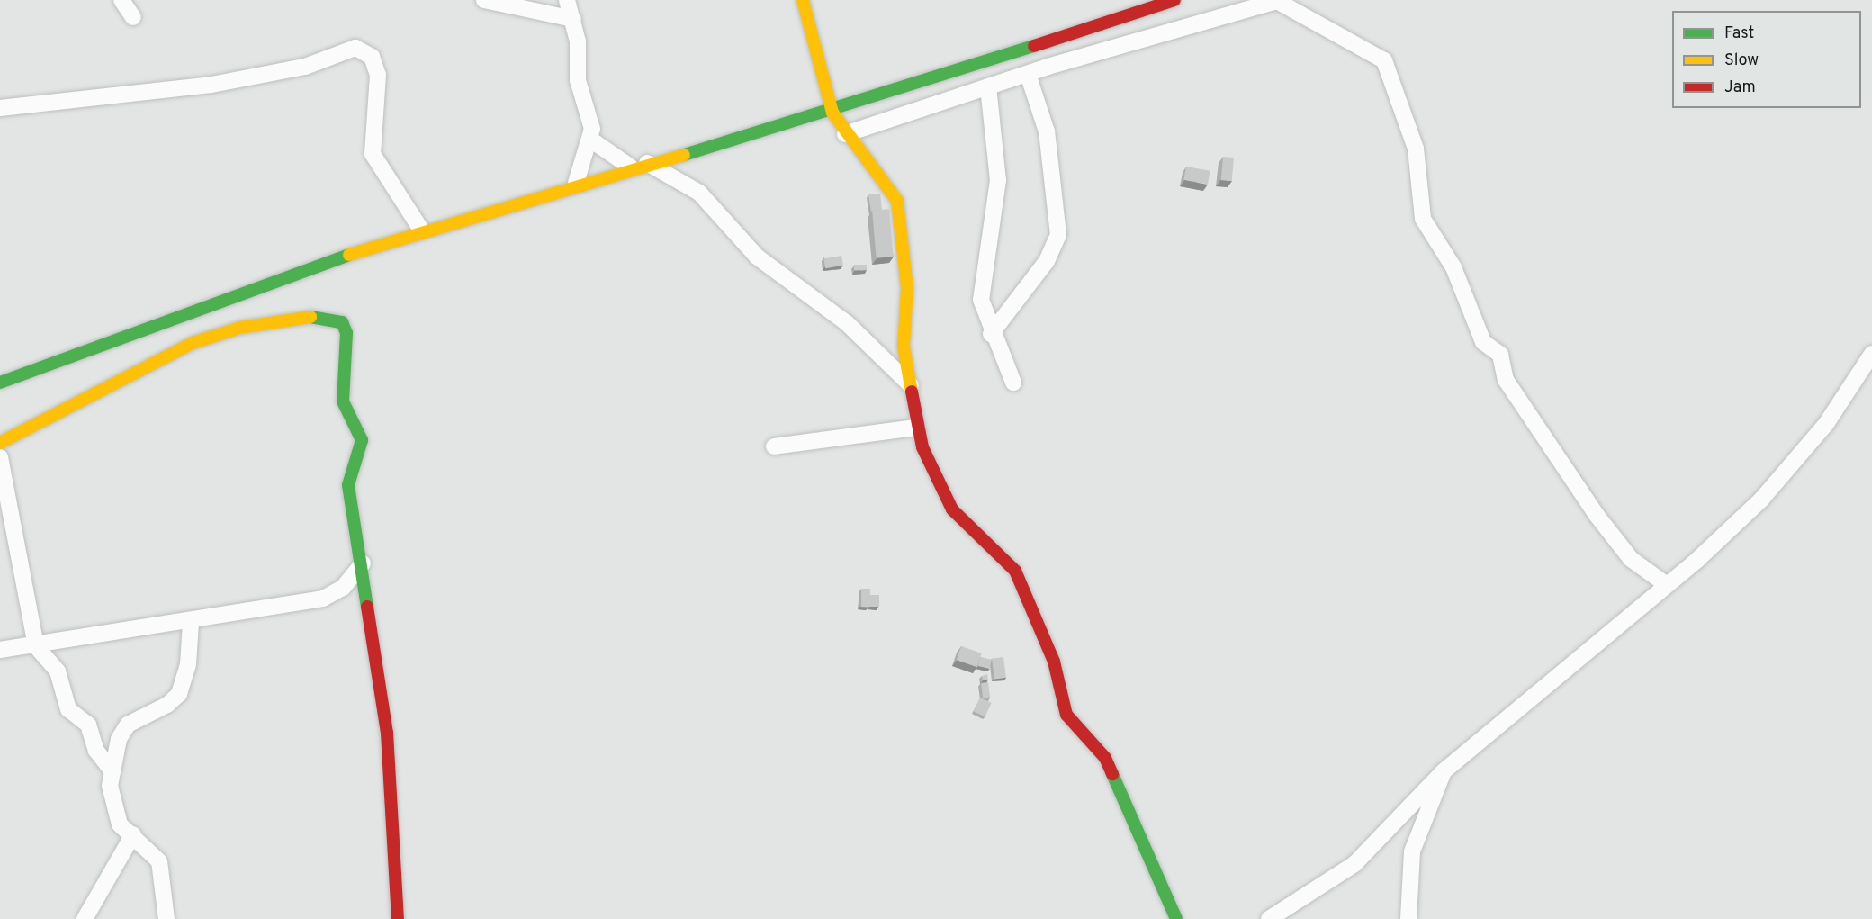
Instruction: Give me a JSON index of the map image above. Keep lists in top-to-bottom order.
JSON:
{
  "legend": ["Fast", "Slow", "Jam"]
}
